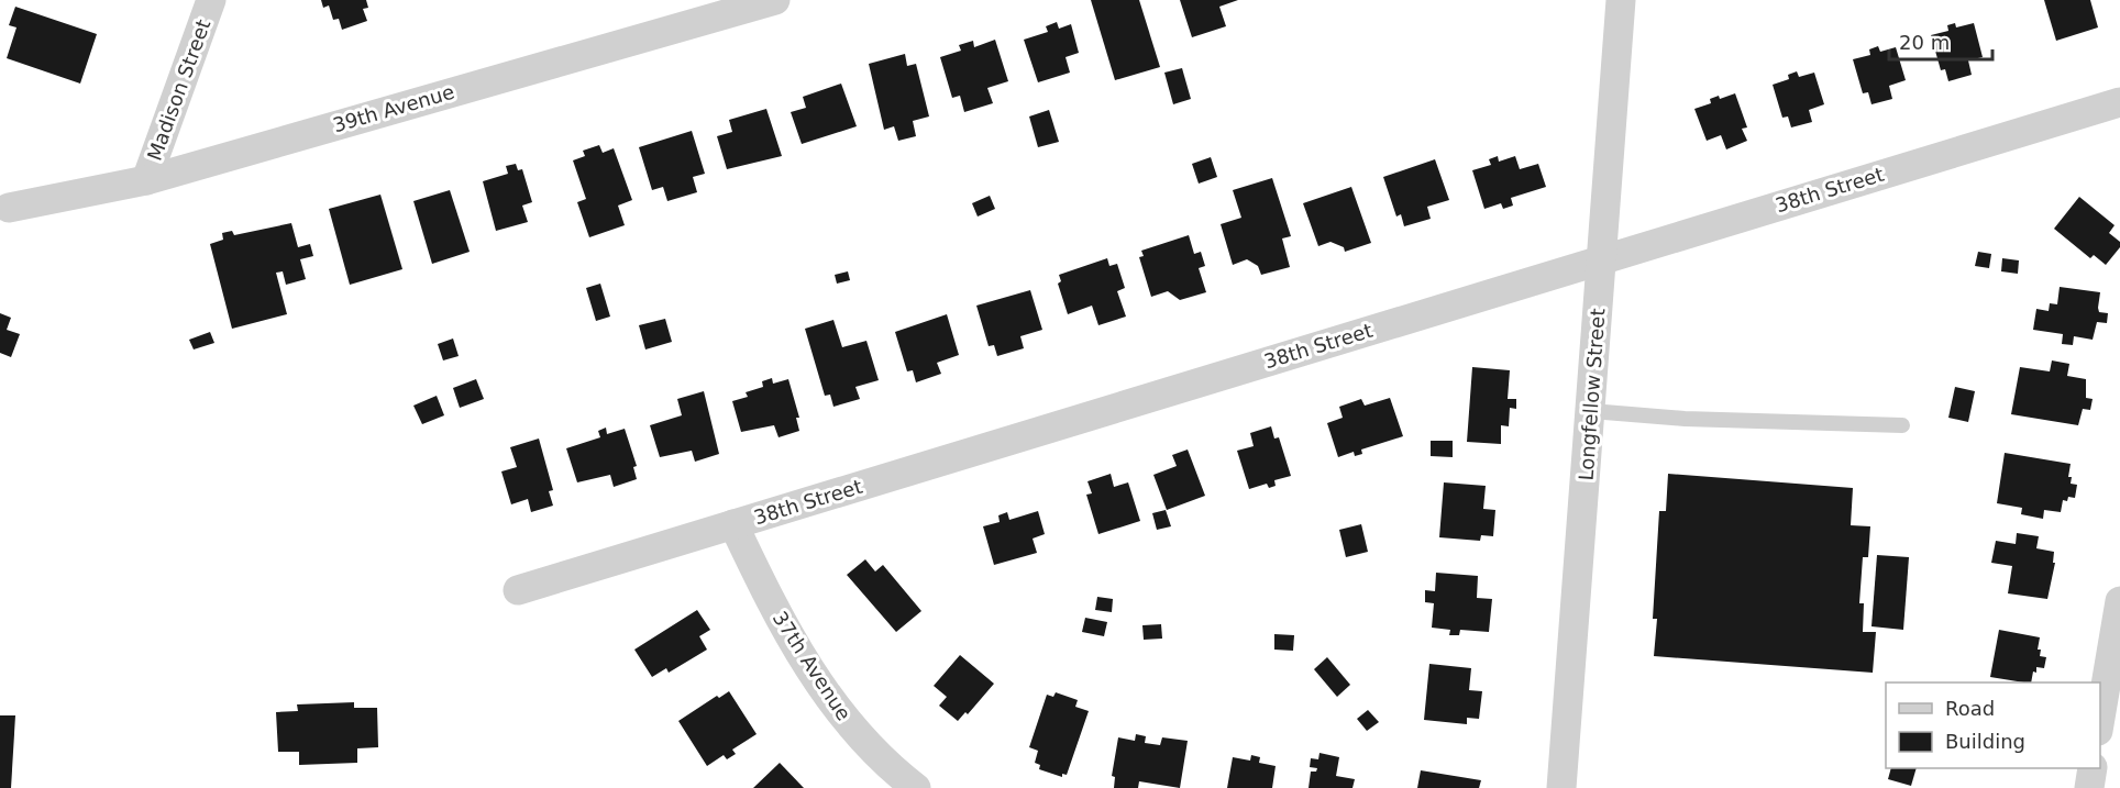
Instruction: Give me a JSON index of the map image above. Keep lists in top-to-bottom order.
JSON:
{
  "streets": {
    "street": [
      "Madison Street",
      "39th Avenue",
      "38th Street",
      "Longfellow Street",
      "37th Avenue"
    ]
  },
  "crossings": [
    ["Madison Street", "39th Avenue"],
    ["38th Street", "Longfellow Street"],
    ["38th Street", "37th Avenue"]
  ],
  "legend": ["Road", "Building"],
  "scale_bar": "20 m"
}
